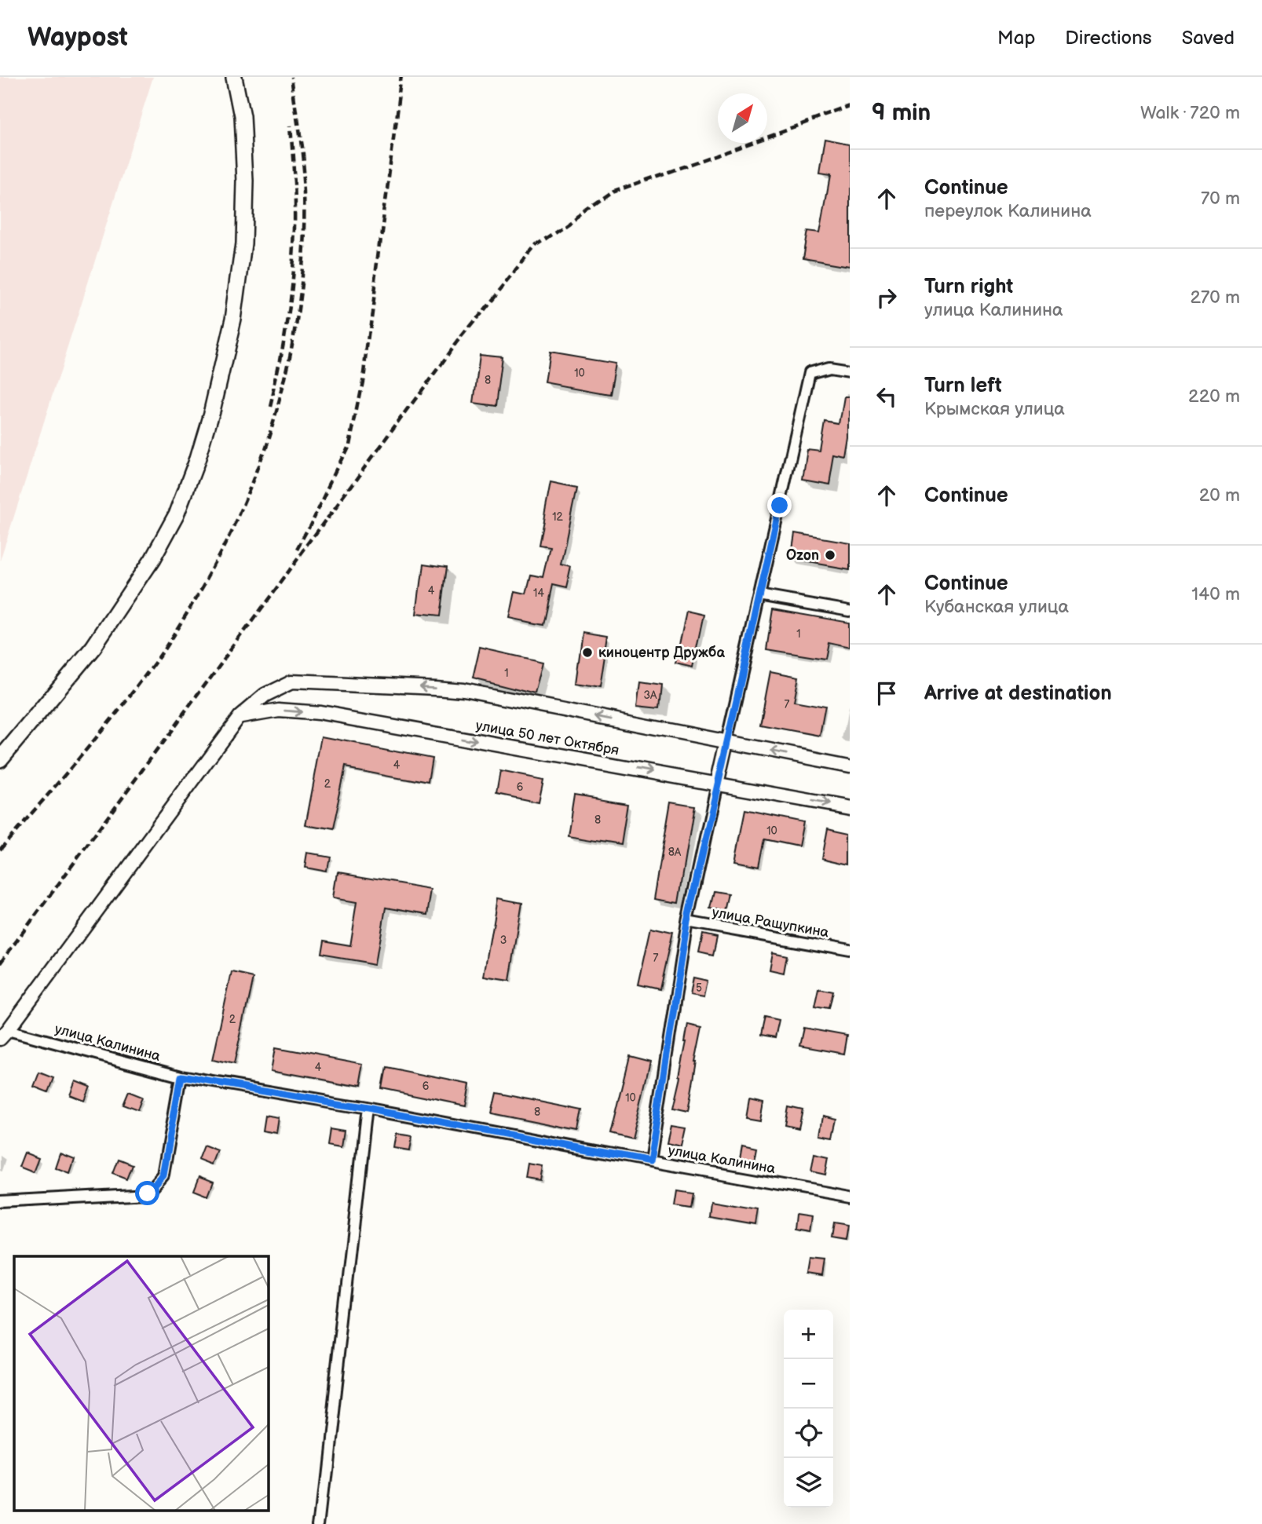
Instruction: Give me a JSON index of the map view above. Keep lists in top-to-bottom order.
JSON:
{
  "streets": {
    "street": ["улица 50 лет Октября", "улица Ращупкина", "улица Калинина"]
  },
  "places": ["Ozon", "киноцентр Дружба"],
  "house_numbers": [
    "10",
    "8",
    "12",
    "4",
    "14",
    "1",
    "1",
    "3А",
    "7",
    "4",
    "2",
    "6",
    "8",
    "10",
    "8А",
    "3",
    "7",
    "5",
    "2",
    "4",
    "6",
    "10",
    "8"
  ],
  "north": "top right",
  "page": {
    "header": "Waypost",
    "nav": ["Map", "Directions", "Saved"],
    "heading": ["9 min", "Walk · 720 m"],
    "list": [
      ["Continue", "переулок Калинина", "70 m"],
      ["Turn right", "улица Калинина", "270 m"],
      ["Turn left", "Крымская улица", "220 m"],
      ["Continue", "20 m"],
      ["Continue", "Кубанская улица", "140 m"],
      "Arrive at destination"
    ],
    "map_buttons": ["+", "−"]
  }
}
